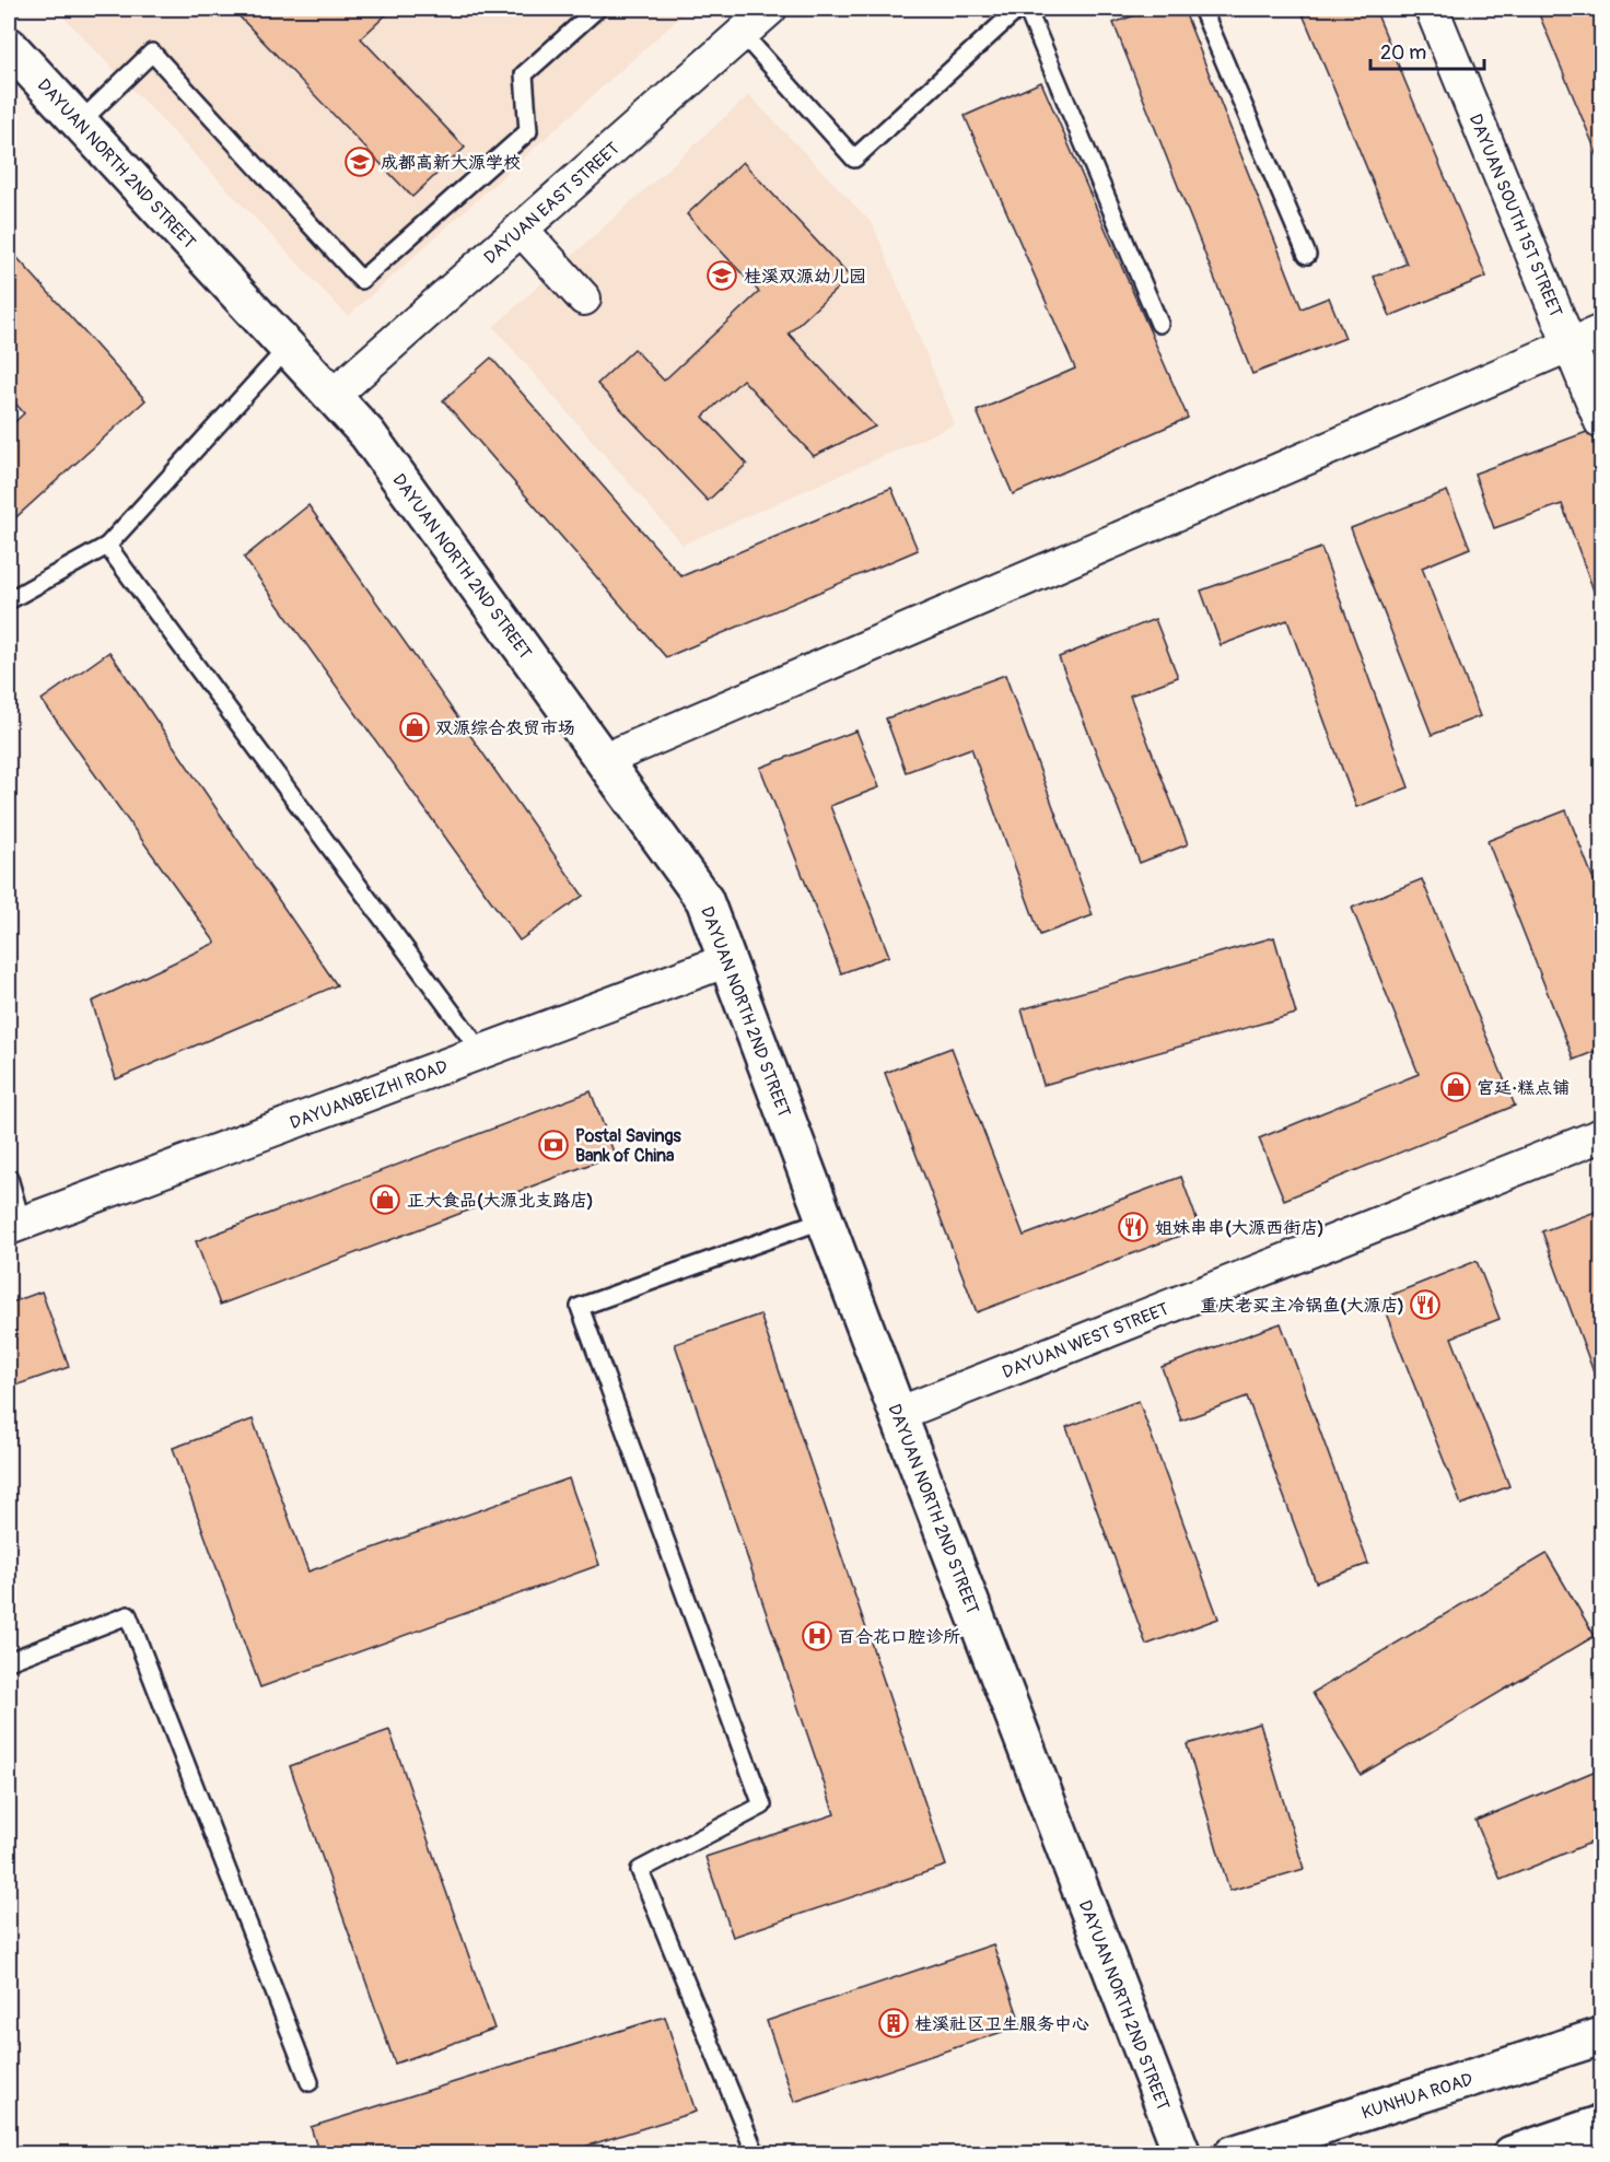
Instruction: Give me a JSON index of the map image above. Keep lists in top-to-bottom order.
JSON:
{
  "streets": {
    "street": [
      "DAYUAN NORTH 2ND STREET",
      "DAYUAN EAST STREET",
      "DAYUAN SOUTH 1ST STREET",
      "DAYUANBEIZHI ROAD",
      "DAYUAN WEST STREET",
      "KUNHUA ROAD"
    ]
  },
  "crossings": [
    ["DAYUAN NORTH 2ND STREET", "DAYUAN EAST STREET"],
    ["DAYUAN NORTH 2ND STREET", "DAYUANBEIZHI ROAD"],
    ["DAYUAN NORTH 2ND STREET", "DAYUAN WEST STREET"]
  ],
  "places": {
    "school or university": ["成都高新大源学校", "桂溪双源幼儿园"],
    "shop": ["双源综合农贸市场", "宫廷·糕点铺", "正大食品(大源北支路店)"],
    "bank": ["Postal Savings Bank of China"],
    "restaurant": ["姐妹串串(大源西街店)", "重庆老买主冷锅鱼(大源店)"],
    "hospital": ["百合花口腔诊所"],
    "building": ["桂溪社区卫生服务中心"]
  },
  "scale_bar": "20 m"
}
